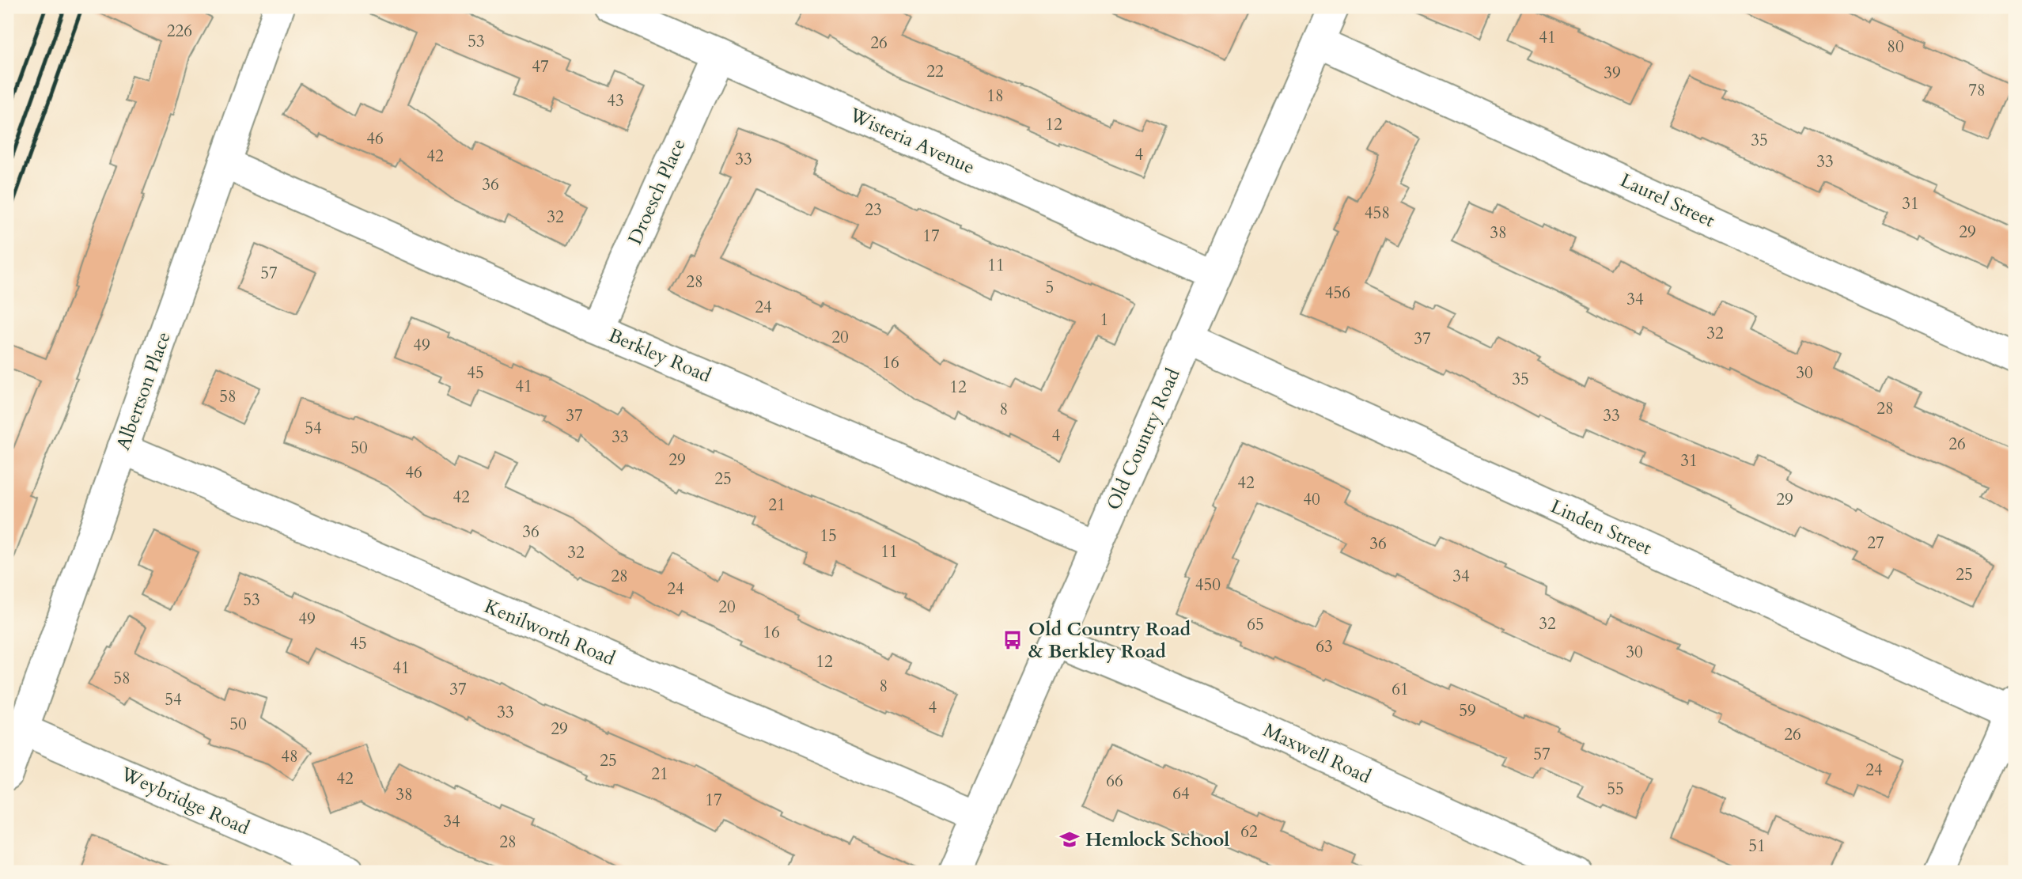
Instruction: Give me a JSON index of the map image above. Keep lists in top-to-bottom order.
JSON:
{
  "streets": {
    "street": [
      "Wisteria Avenue",
      "Droesch Place",
      "Laurel Street",
      "Berkley Road",
      "Albertson Place",
      "Old Country Road",
      "Linden Street",
      "Kenilworth Road",
      "Maxwell Road",
      "Weybridge Road"
    ]
  },
  "crossings": [
    ["Wisteria Avenue", "Droesch Place"],
    ["Wisteria Avenue", "Old Country Road"],
    ["Droesch Place", "Berkley Road"],
    ["Laurel Street", "Old Country Road"],
    ["Berkley Road", "Albertson Place"],
    ["Berkley Road", "Old Country Road"],
    ["Albertson Place", "Kenilworth Road"],
    ["Albertson Place", "Weybridge Road"],
    ["Old Country Road", "Linden Street"],
    ["Old Country Road", "Kenilworth Road"],
    ["Old Country Road", "Maxwell Road"]
  ],
  "places": {
    "bus stop": ["Old Country Road & Berkley Road"],
    "school or university": ["Hemlock School"]
  },
  "house_numbers": [
    "226",
    "41",
    "53",
    "26",
    "80",
    "47",
    "22",
    "39",
    "78",
    "18",
    "43",
    "12",
    "46",
    "35",
    "4",
    "42",
    "33",
    "33",
    "36",
    "31",
    "23",
    "458",
    "32",
    "29",
    "38",
    "17",
    "11",
    "57",
    "28",
    "5",
    "456",
    "34",
    "24",
    "1",
    "32",
    "20",
    "37",
    "49",
    "16",
    "45",
    "30",
    "35",
    "41",
    "12",
    "58",
    "28",
    "8",
    "37",
    "33",
    "54",
    "4",
    "33",
    "26",
    "50",
    "29",
    "31",
    "46",
    "25",
    "42",
    "42",
    "40",
    "29",
    "21",
    "36",
    "15",
    "27",
    "36",
    "11",
    "32",
    "25",
    "28",
    "34",
    "450",
    "24",
    "53",
    "20",
    "49",
    "32",
    "65",
    "16",
    "45",
    "63",
    "30",
    "12",
    "41",
    "58",
    "8",
    "37",
    "61",
    "54",
    "4",
    "59",
    "33",
    "50",
    "29",
    "26",
    "57",
    "48",
    "25",
    "24",
    "21",
    "42",
    "66",
    "55",
    "64",
    "38",
    "17",
    "34",
    "62",
    "28",
    "51"
  ]
}
